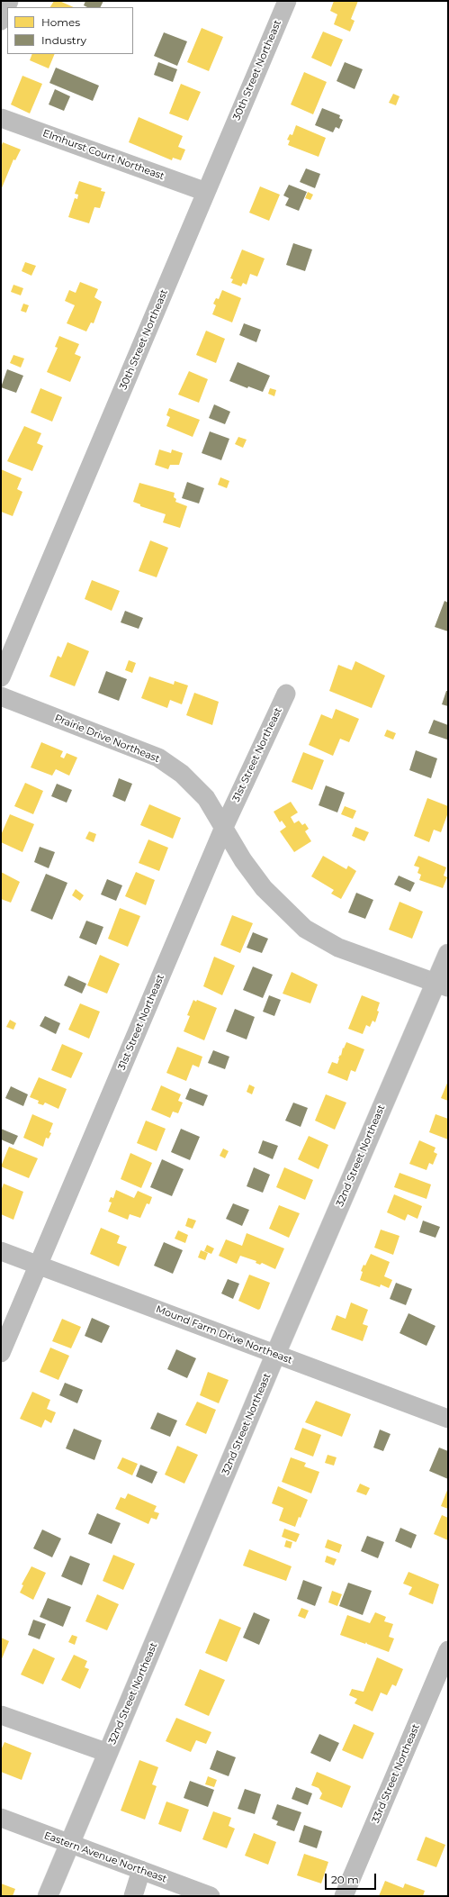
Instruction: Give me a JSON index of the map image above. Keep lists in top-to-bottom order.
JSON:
{
  "streets": {
    "main road": ["32nd Street Northeast"],
    "street": [
      "30th Street Northeast",
      "Elmhurst Court Northeast",
      "Prairie Drive Northeast",
      "31st Street Northeast",
      "Mound Farm Drive Northeast",
      "33rd Street Northeast",
      "Eastern Avenue Northeast"
    ]
  },
  "crossings": [
    ["30th Street Northeast", "Elmhurst Court Northeast"],
    ["Prairie Drive Northeast", "31st Street Northeast"],
    ["Prairie Drive Northeast", "32nd Street Northeast"],
    ["31st Street Northeast", "Mound Farm Drive Northeast"],
    ["32nd Street Northeast", "Mound Farm Drive Northeast"],
    ["32nd Street Northeast", "Eastern Avenue Northeast"]
  ],
  "legend": ["Homes", "Industry"],
  "scale_bar": "20 m"
}
